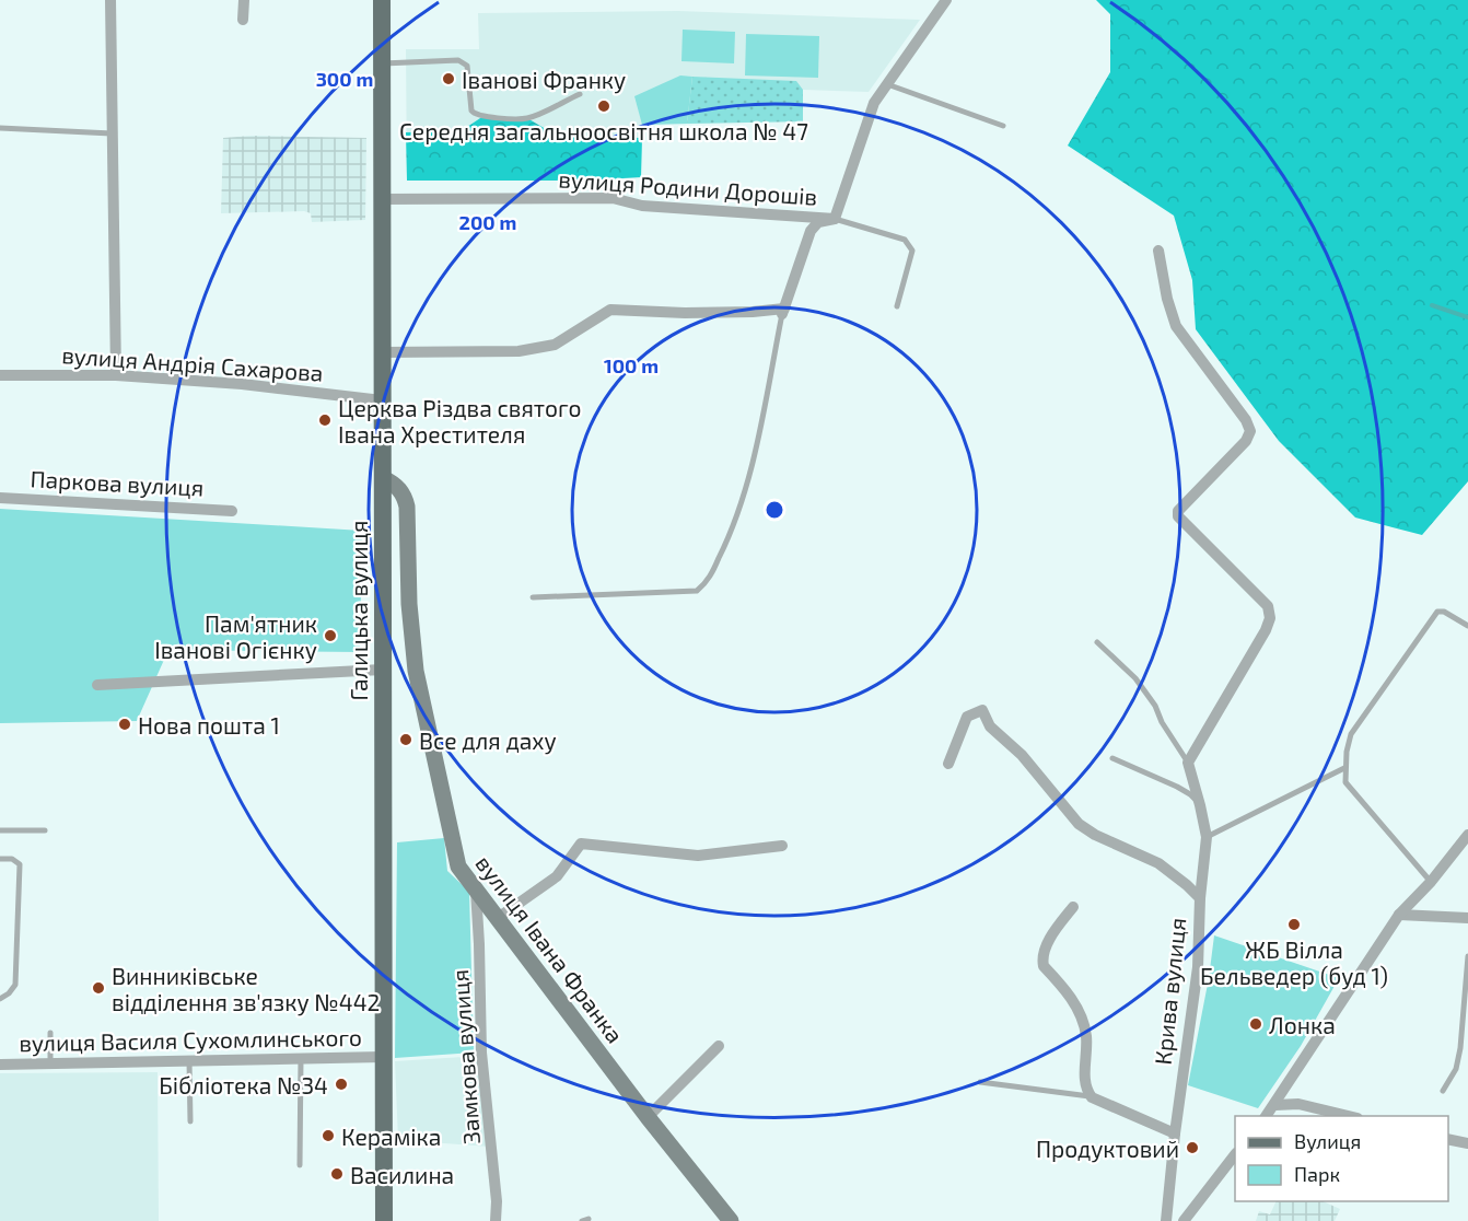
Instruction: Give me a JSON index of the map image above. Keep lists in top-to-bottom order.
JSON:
{
  "streets": {
    "main road": ["Галицька вулиця"],
    "street": [
      "вулиця Родини Дорошів",
      "вулиця Андрія Сахарова",
      "Паркова вулиця",
      "вулиця Івана Франка",
      "Крива вулиця",
      "вулиця Василя Сухомлинського",
      "Замкова вулиця"
    ]
  },
  "crossings": [
    ["вулиця Родини Дорошів", "Галицька вулиця"],
    ["вулиця Андрія Сахарова", "Галицька вулиця"],
    ["Галицька вулиця", "вулиця Івана Франка"],
    ["Галицька вулиця", "вулиця Василя Сухомлинського"],
    ["вулиця Івана Франка", "Замкова вулиця"]
  ],
  "places": [
    "Іванові Франку",
    "Середня загальноосвітня школа № 47",
    "Церква Різдва святого Івана Хрестителя",
    "Пам'ятник Іванові Огієнку",
    "Нова пошта 1",
    "Все для даху",
    "ЖБ Вілла Бельведер (буд 1)",
    "Винниківське відділення зв'язку №442",
    "Лонка",
    "Бібліотека №34",
    "Кераміка",
    "Продуктовий",
    "Василина"
  ],
  "legend": ["Вулиця", "Парк"],
  "rings": ["300 m", "200 m", "100 m"]
}
